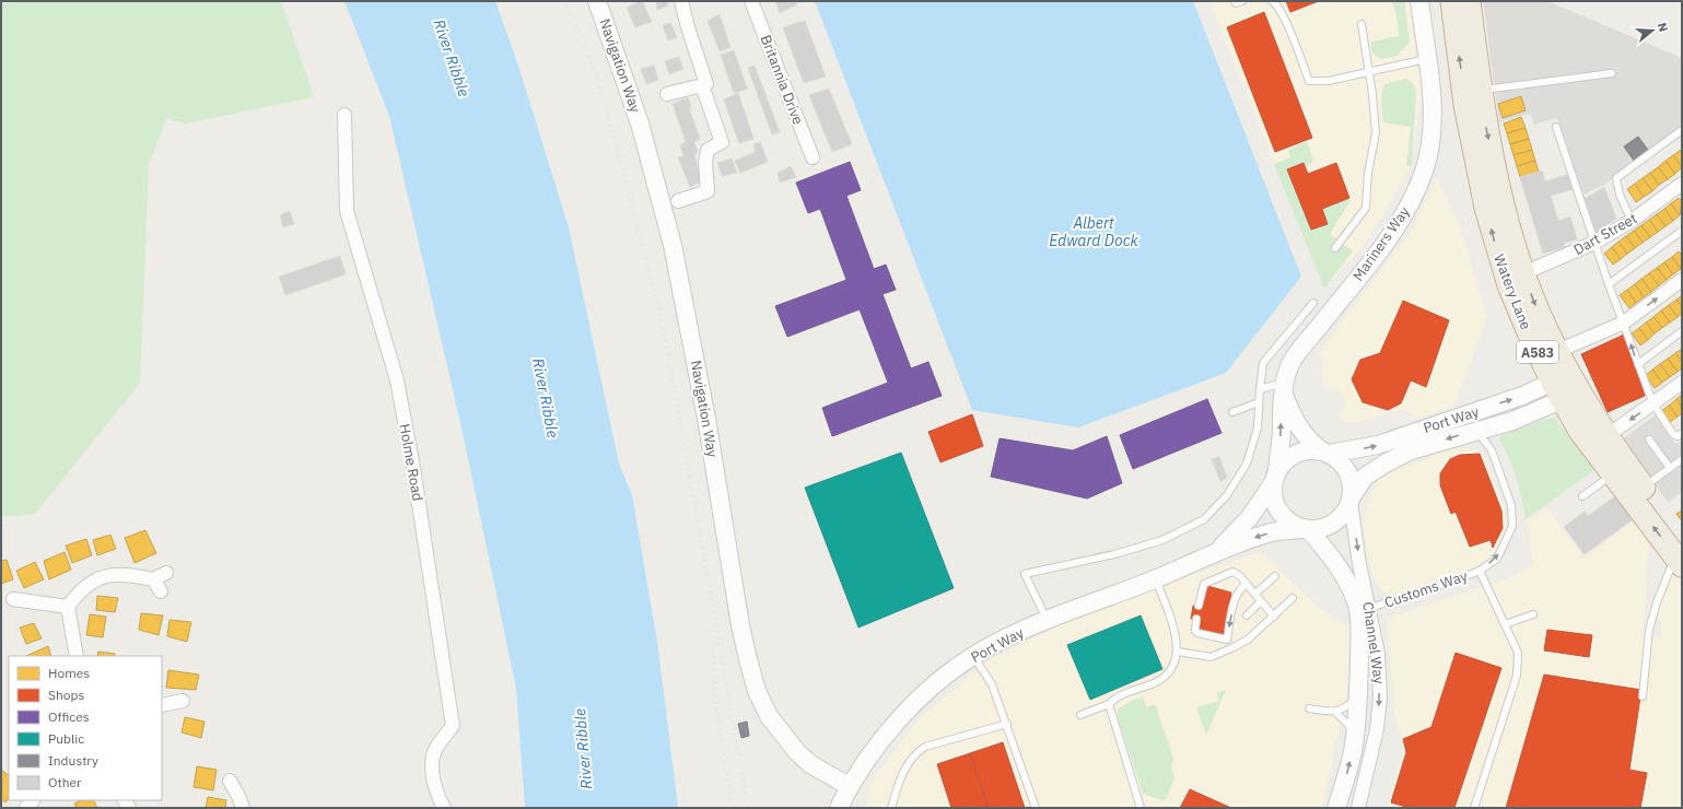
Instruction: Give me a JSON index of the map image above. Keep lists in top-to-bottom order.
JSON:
{
  "streets": {
    "highway": ["Watery Lane", "A583"],
    "street": [
      "Navigation Way",
      "Britannia Drive",
      "Dart Street",
      "Mariners Way",
      "Port Way",
      "Holme Road",
      "Channel Way"
    ],
    "lane": ["Customs Way"]
  },
  "crossings": [
    ["Navigation Way", "Port Way"],
    ["Dart Street", "Watery Lane"],
    ["Mariners Way", "Port Way"],
    ["Mariners Way", "Channel Way"],
    ["Watery Lane", "Port Way"],
    ["Port Way", "Customs Way"],
    ["Port Way", "Channel Way"],
    ["Customs Way", "Channel Way"]
  ],
  "one_way": ["Customs Way"],
  "water": ["River Ribble", "Albert Edward Dock"],
  "legend": [
    "Homes",
    "Shops",
    "Offices",
    "Public",
    "Industry",
    "Other"
  ],
  "north": "right"
}
